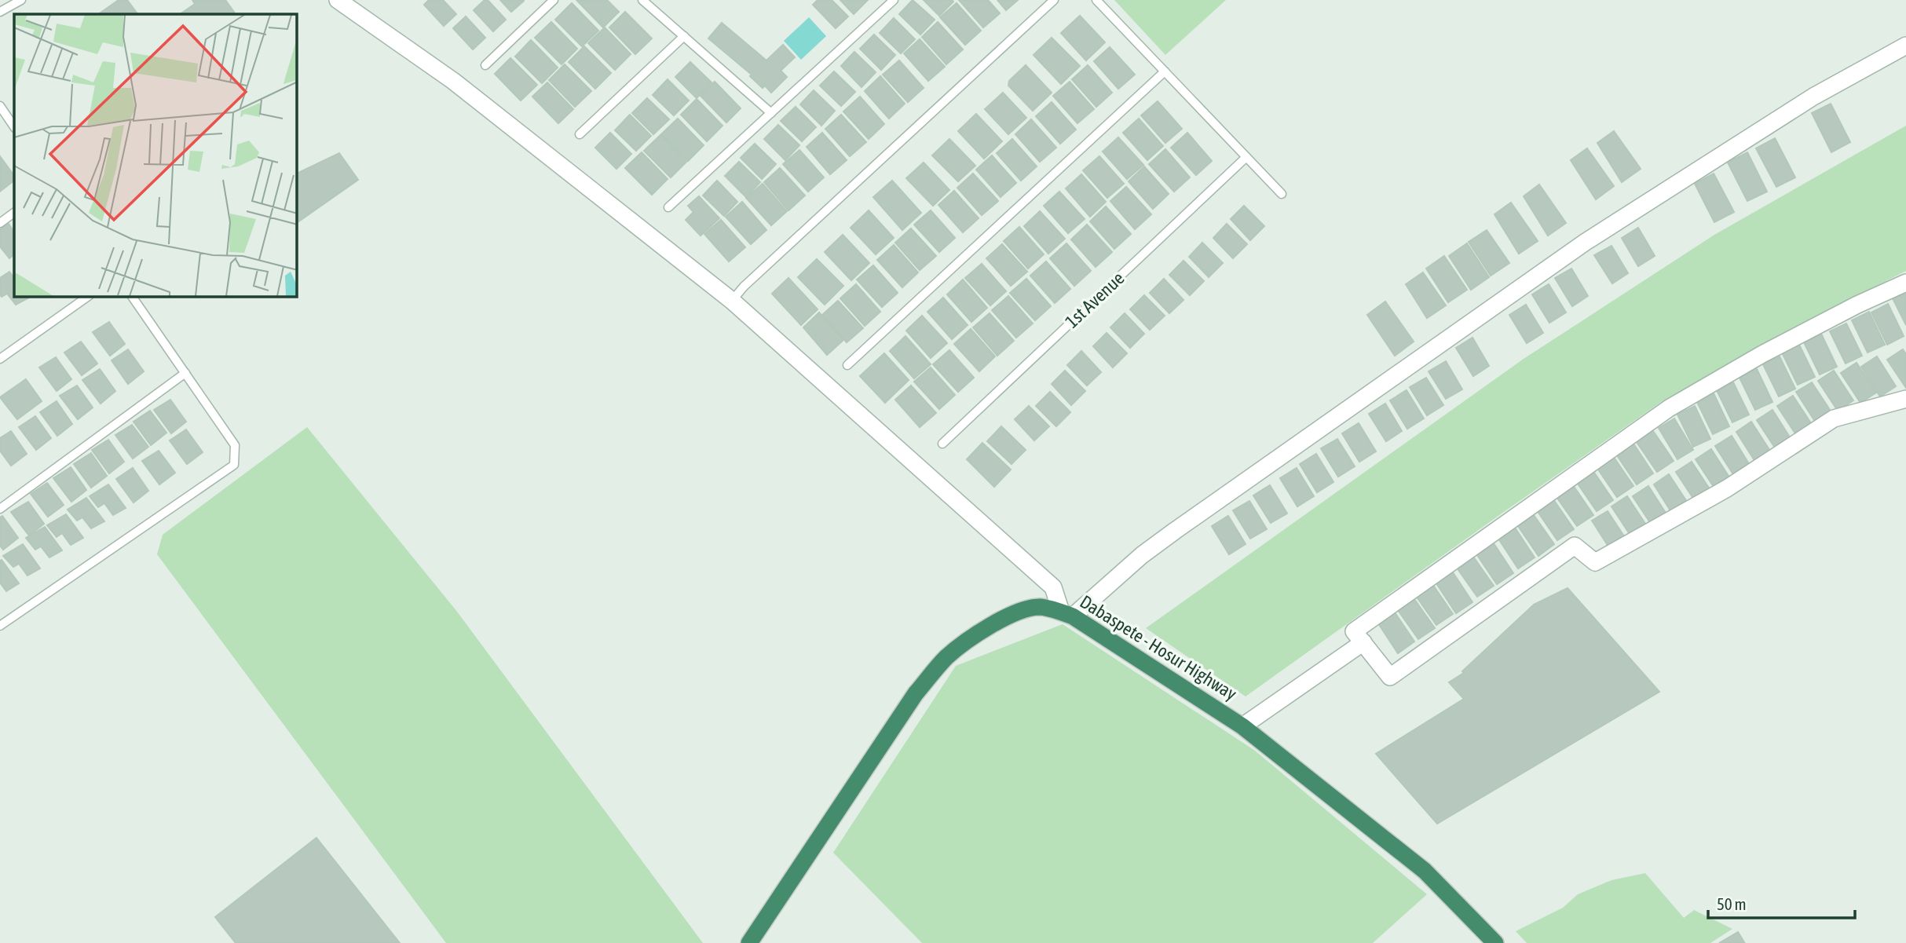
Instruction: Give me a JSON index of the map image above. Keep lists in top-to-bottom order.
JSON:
{
  "streets": {
    "highway": ["Dabaspete - Hosur Highway"],
    "lane": ["1st Avenue"]
  },
  "scale_bar": "50 m"
}
